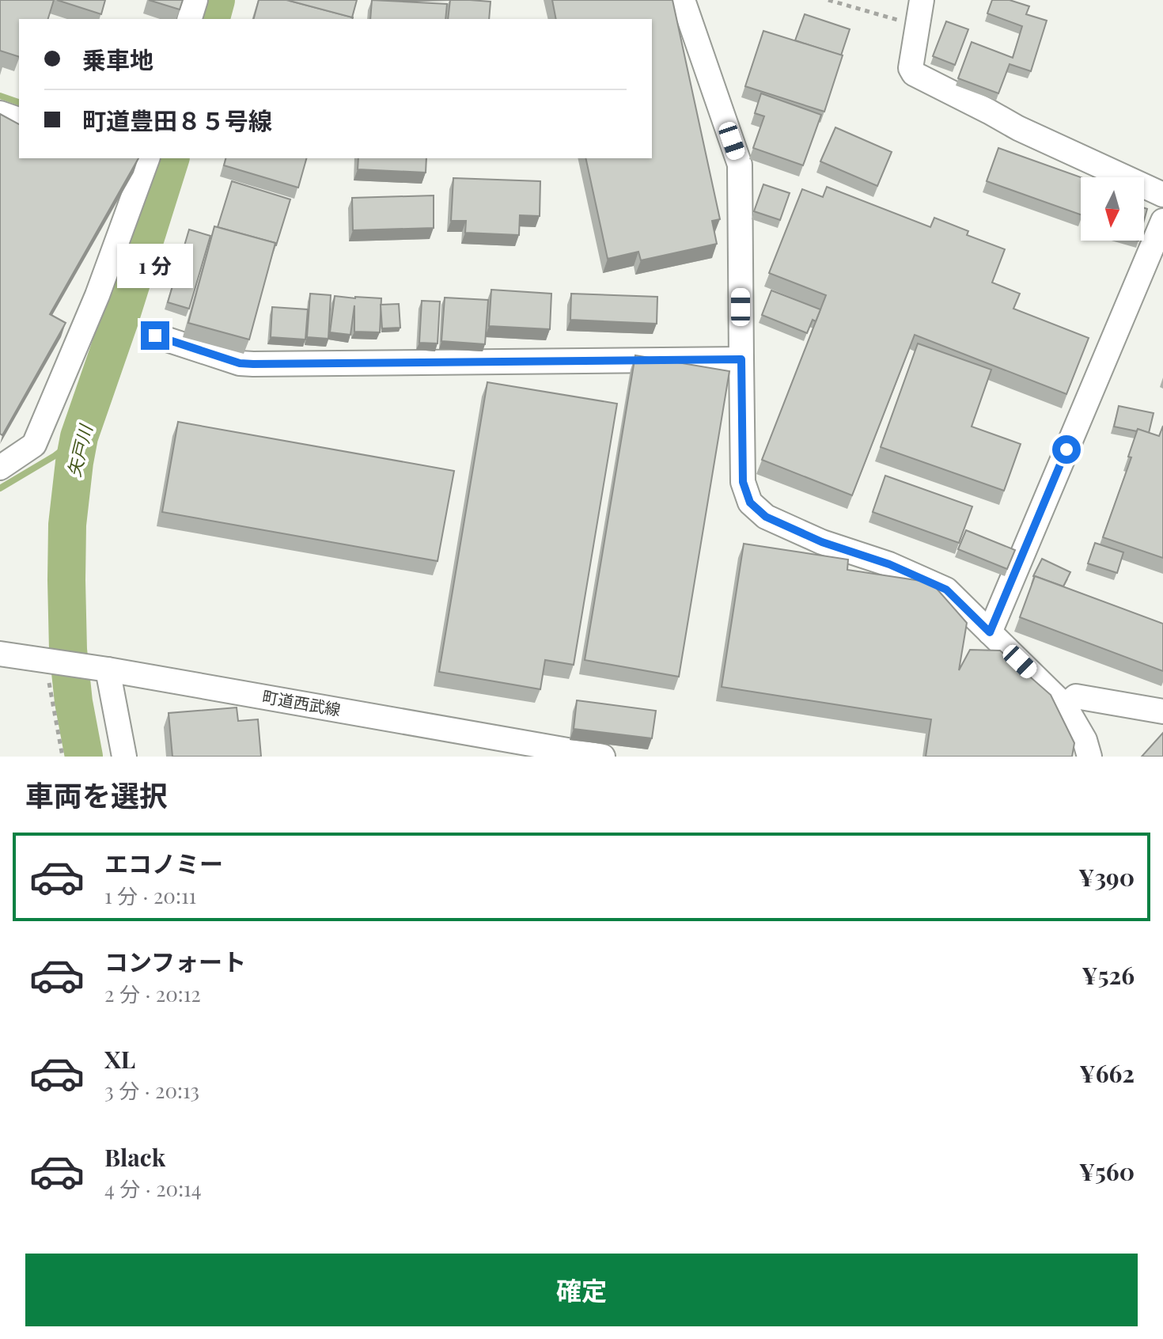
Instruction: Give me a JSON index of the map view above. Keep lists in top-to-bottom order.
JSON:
{
  "streets": {
    "street": ["町道西武線"]
  },
  "water": ["矢戸川"],
  "north": "bottom",
  "page": {
    "banner": ["乗車地", "町道豊田８５号線"],
    "bubble": "1 分",
    "heading": "車両を選択",
    "list": [
      {
        "name": "エコノミー",
        "note": "1 分 · 20:11",
        "value": "¥390"
      },
      {
        "name": "コンフォート",
        "note": "2 分 · 20:12",
        "value": "¥526"
      },
      {
        "name": "XL",
        "note": "3 分 · 20:13",
        "value": "¥662"
      },
      {
        "name": "Black",
        "note": "4 分 · 20:14",
        "value": "¥560"
      }
    ],
    "buttons": "確定"
  }
}
